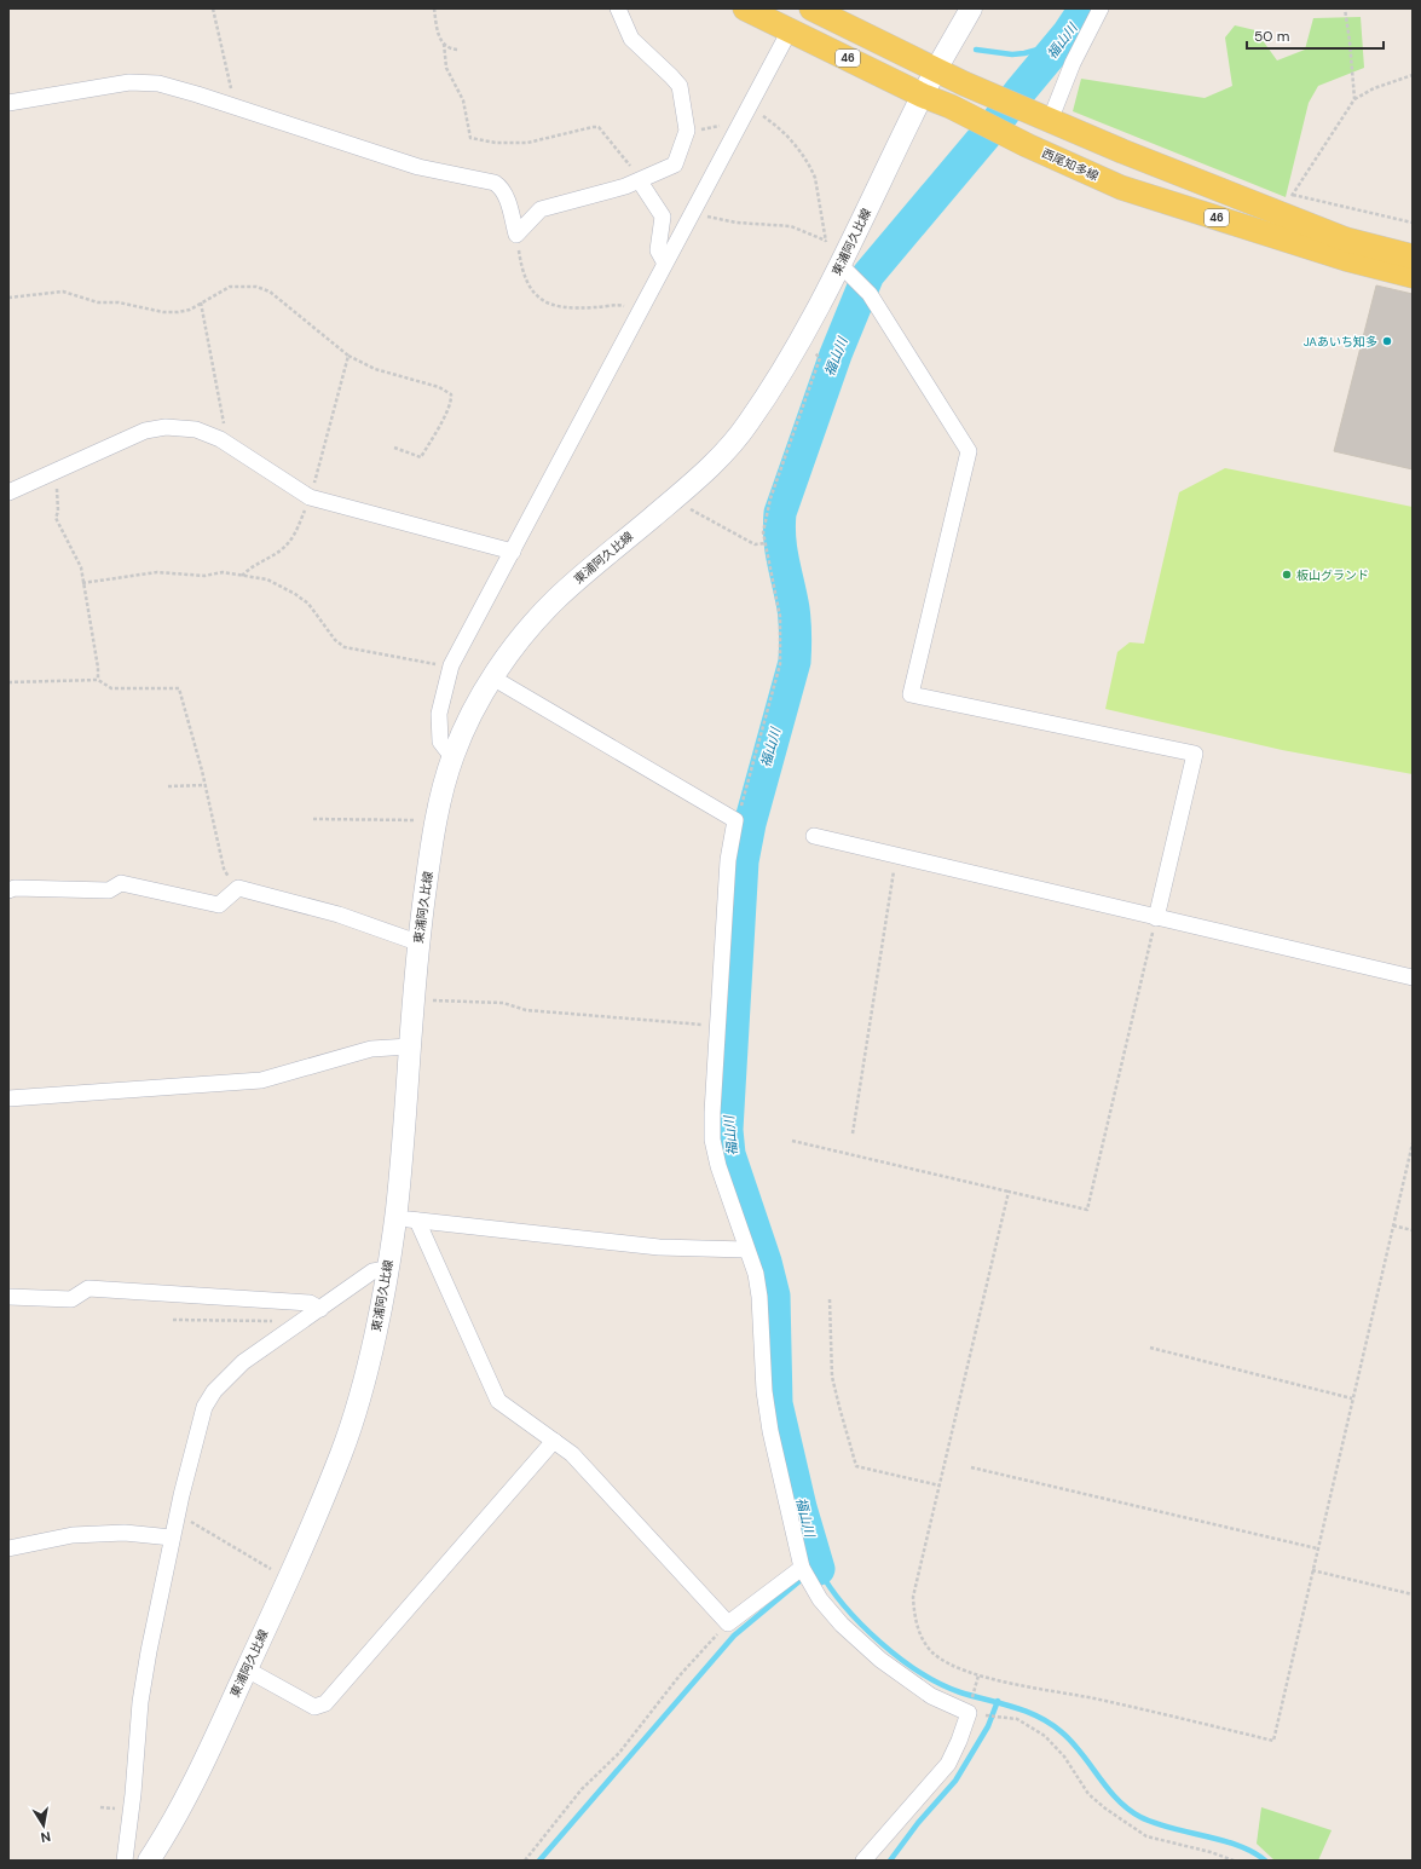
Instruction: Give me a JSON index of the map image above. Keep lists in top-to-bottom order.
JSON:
{
  "streets": {
    "main road": ["46", "西尾知多線", "東浦阿久比線"]
  },
  "crossings": [
    ["46", "東浦阿久比線"],
    ["西尾知多線", "東浦阿久比線"]
  ],
  "water": ["福山川"],
  "places": ["JAあいち知多", "板山グランド"],
  "scale_bar": "50 m",
  "north": "bottom"
}
